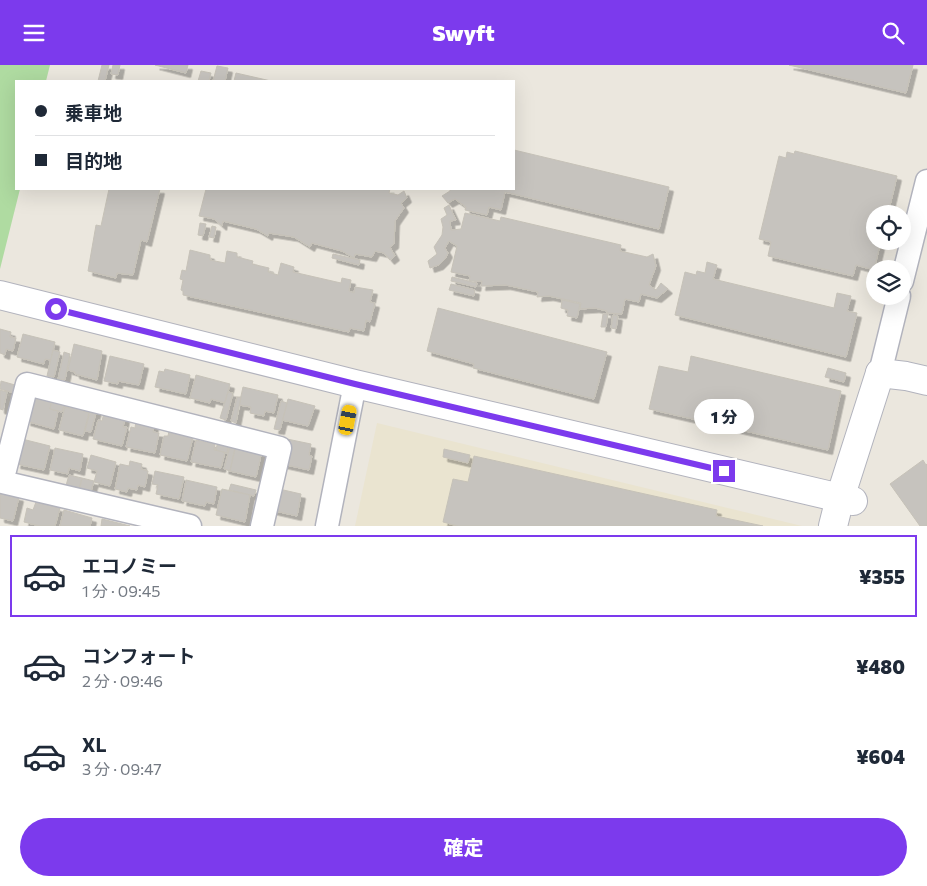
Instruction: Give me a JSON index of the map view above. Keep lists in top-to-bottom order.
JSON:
{
  "page": {
    "header": "Swyft",
    "banner": ["乗車地", "目的地"],
    "bubble": "1 分",
    "list": [
      {
        "name": "エコノミー",
        "note": "1 分 · 09:45",
        "value": "¥355"
      },
      {
        "name": "コンフォート",
        "note": "2 分 · 09:46",
        "value": "¥480"
      },
      {
        "name": "XL",
        "note": "3 分 · 09:47",
        "value": "¥604"
      }
    ],
    "buttons": "確定"
  }
}
